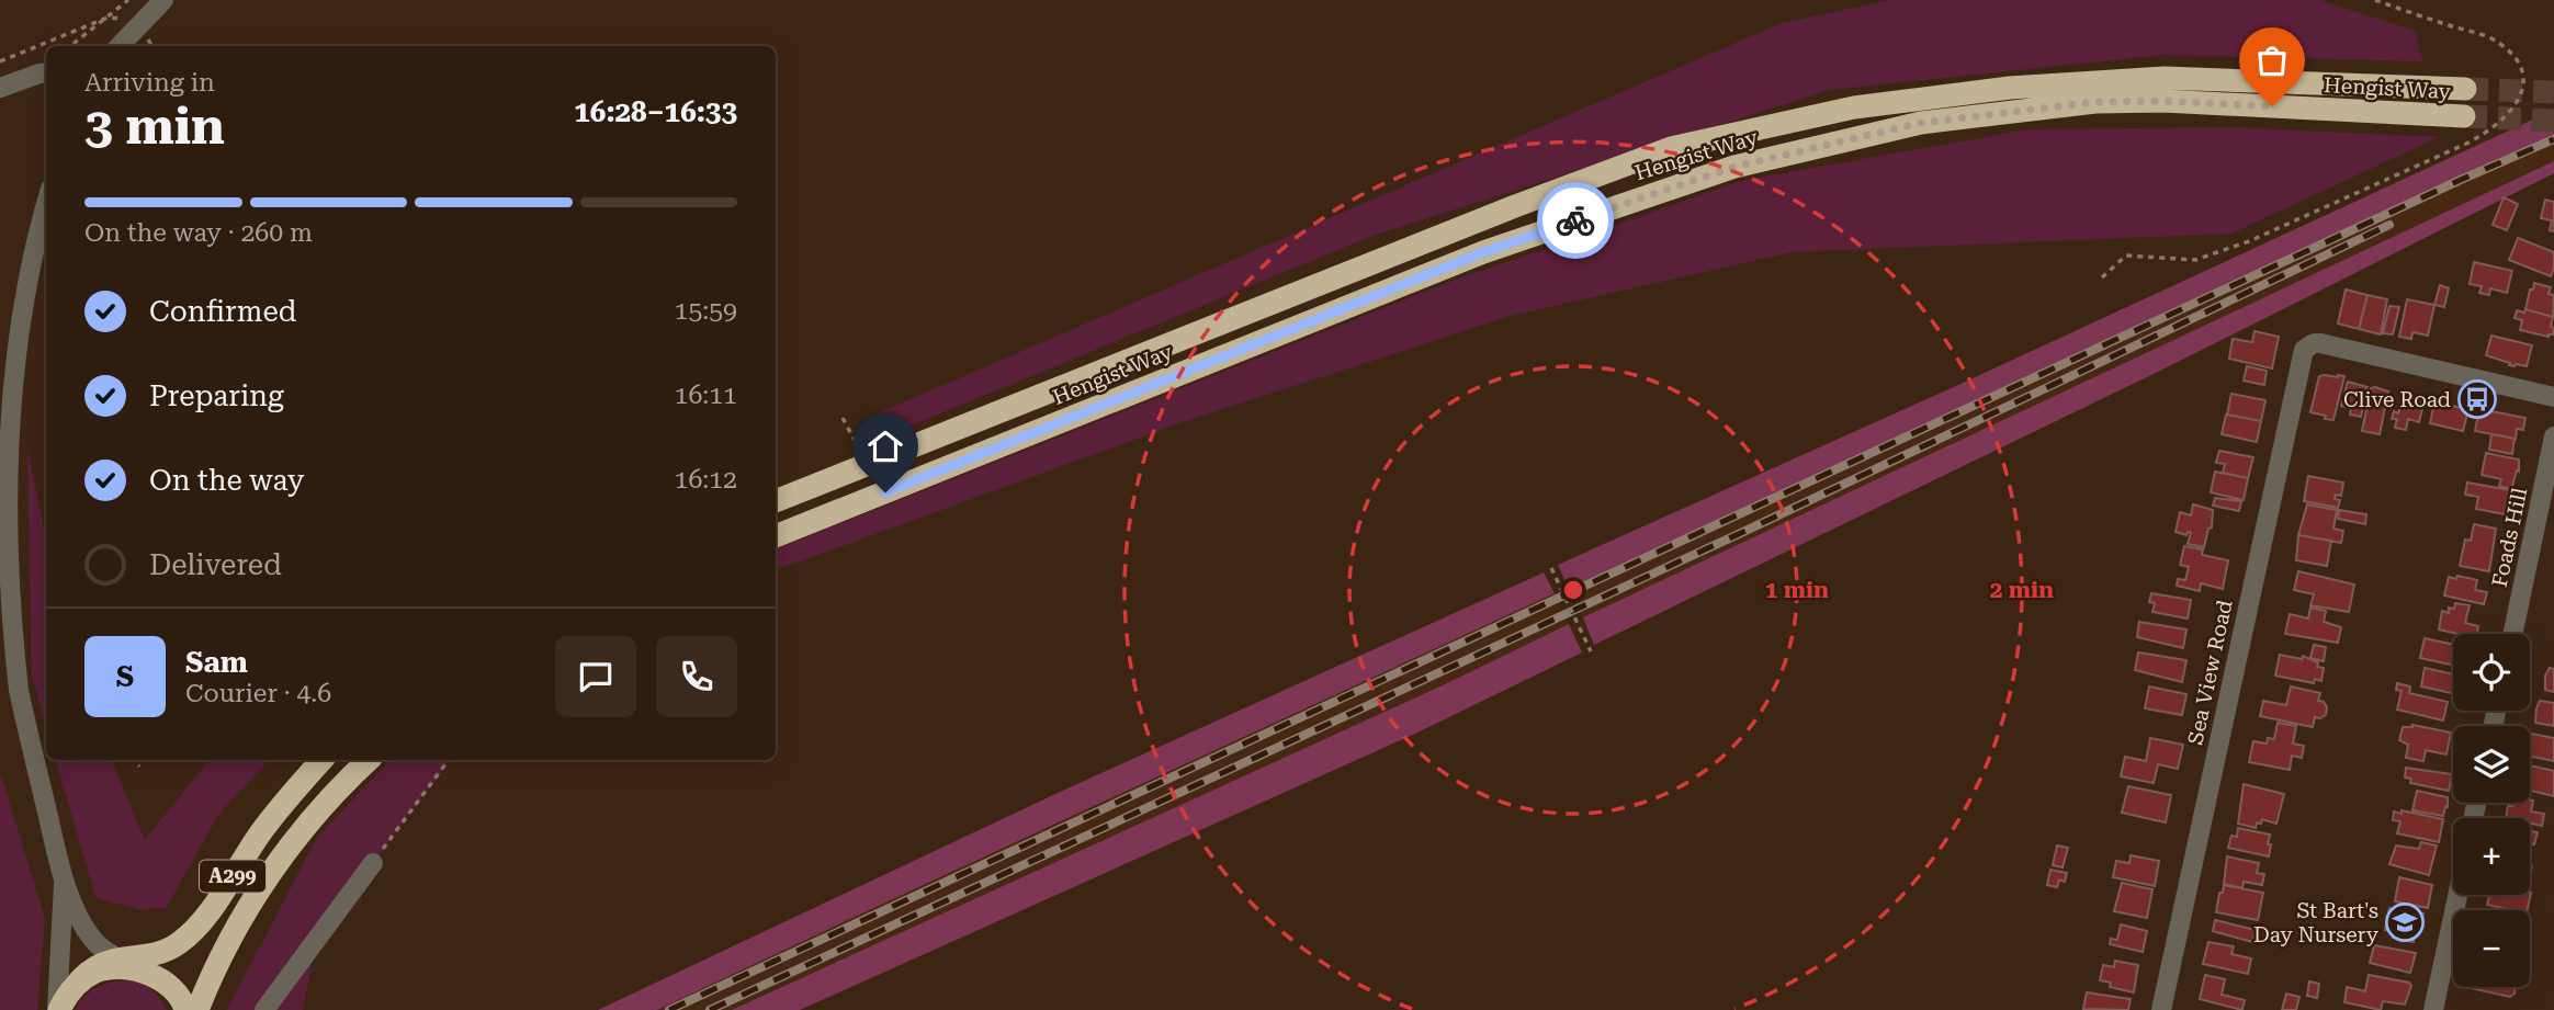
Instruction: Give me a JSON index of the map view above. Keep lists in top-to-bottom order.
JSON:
{
  "streets": {
    "highway": ["Hengist Way", "A299"],
    "street": ["Foads Hill", "Sea View Road"]
  },
  "places": {
    "bus stop": ["Clive Road"],
    "school or university": ["St Bart's Day Nursery"]
  },
  "page": {
    "heading": ["3 min", "Arriving in", "16:28–16:33"],
    "panel": ["Sam", "Courier · 4.6"],
    "bar": "On the way · 260 m",
    "list": [
      ["Confirmed", "15:59"],
      ["Preparing", "16:11"],
      ["On the way", "16:12"],
      "Delivered"
    ],
    "map_buttons": ["+", "−"],
    "round": "S"
  },
  "rings": ["1 min", "2 min"]
}
